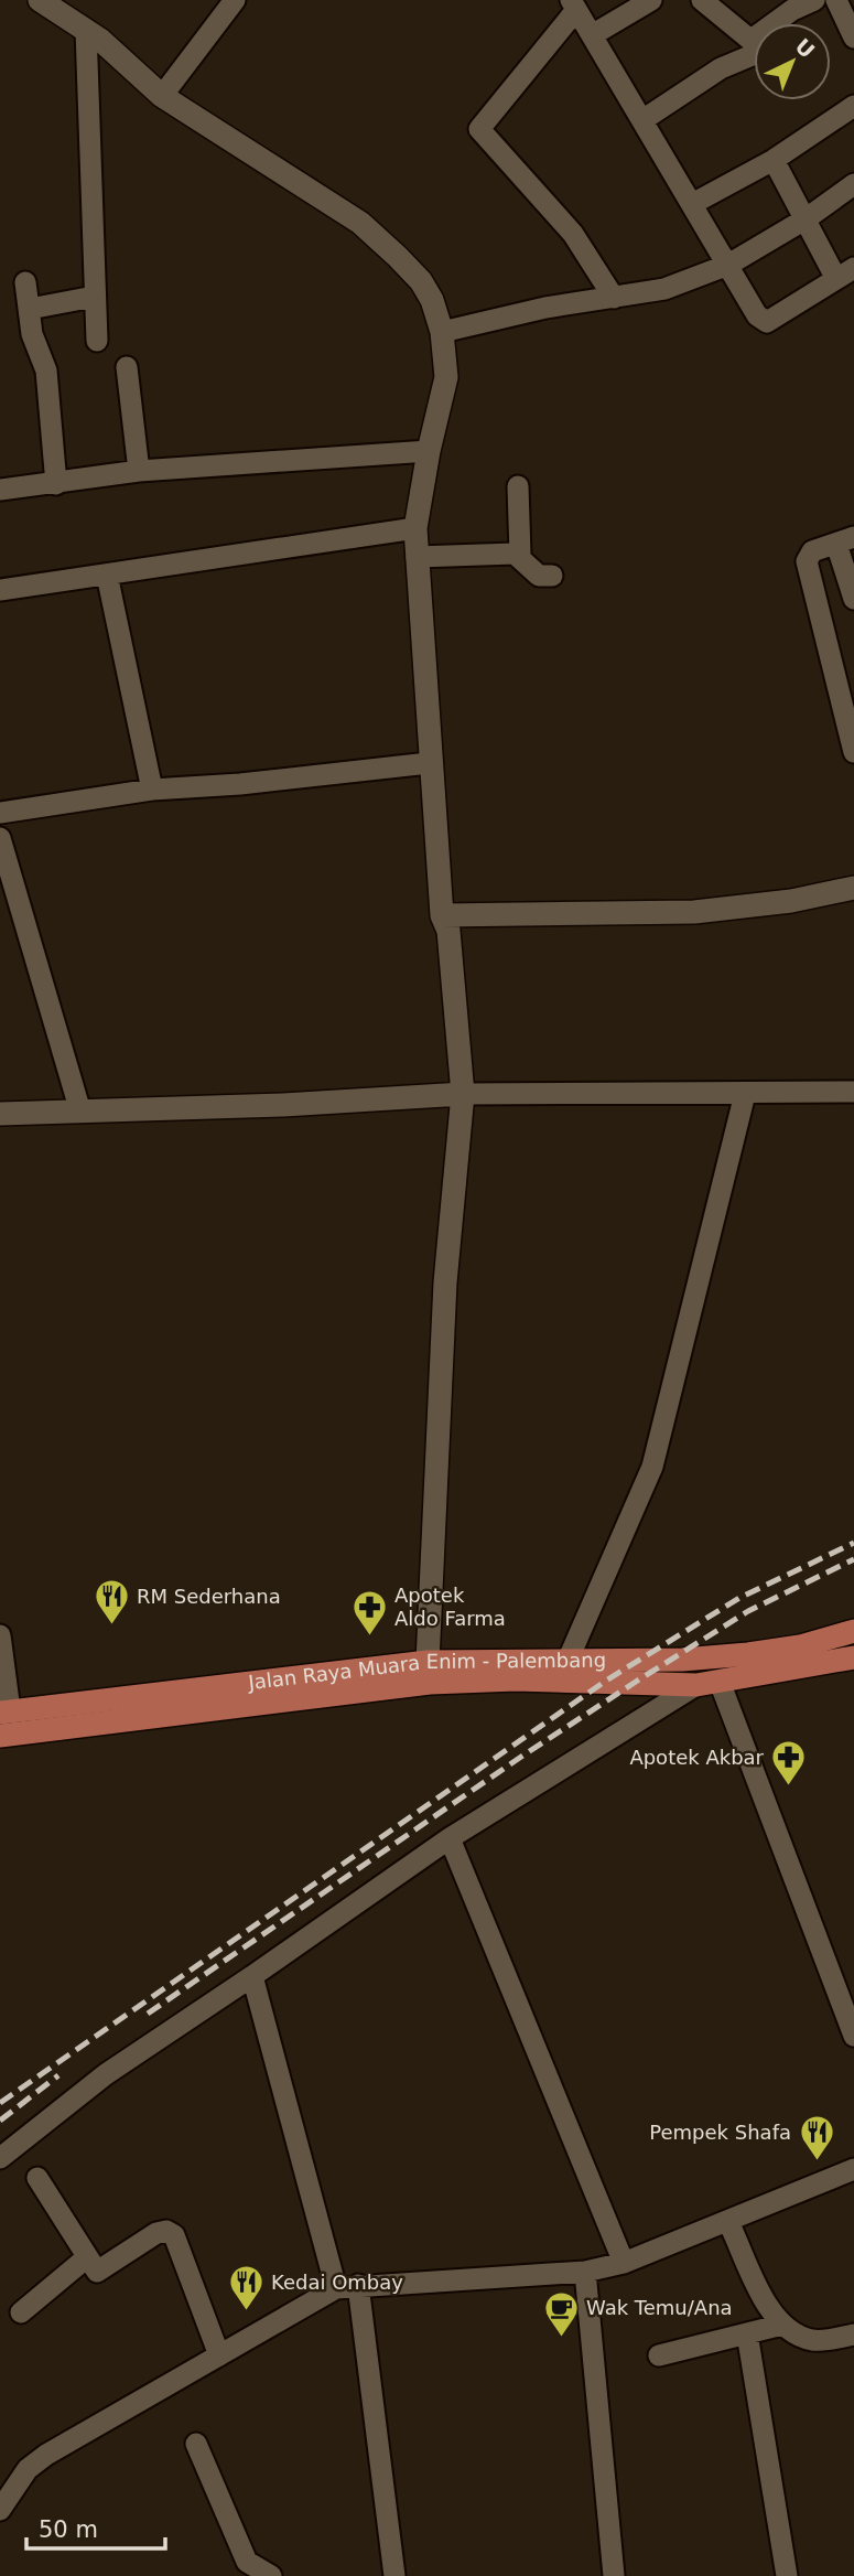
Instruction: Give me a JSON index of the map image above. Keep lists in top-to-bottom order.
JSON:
{
  "streets": {
    "main road": ["Jalan Raya Muara Enim - Palembang"]
  },
  "places": {
    "restaurant": ["RM Sederhana", "Pempek Shafa", "Kedai Ombay"],
    "pharmacy": ["Apotek Aldo Farma", "Apotek Akbar"],
    "cafe": ["Wak Temu/Ana"]
  },
  "scale_bar": "50 m",
  "north": "top right"
}
